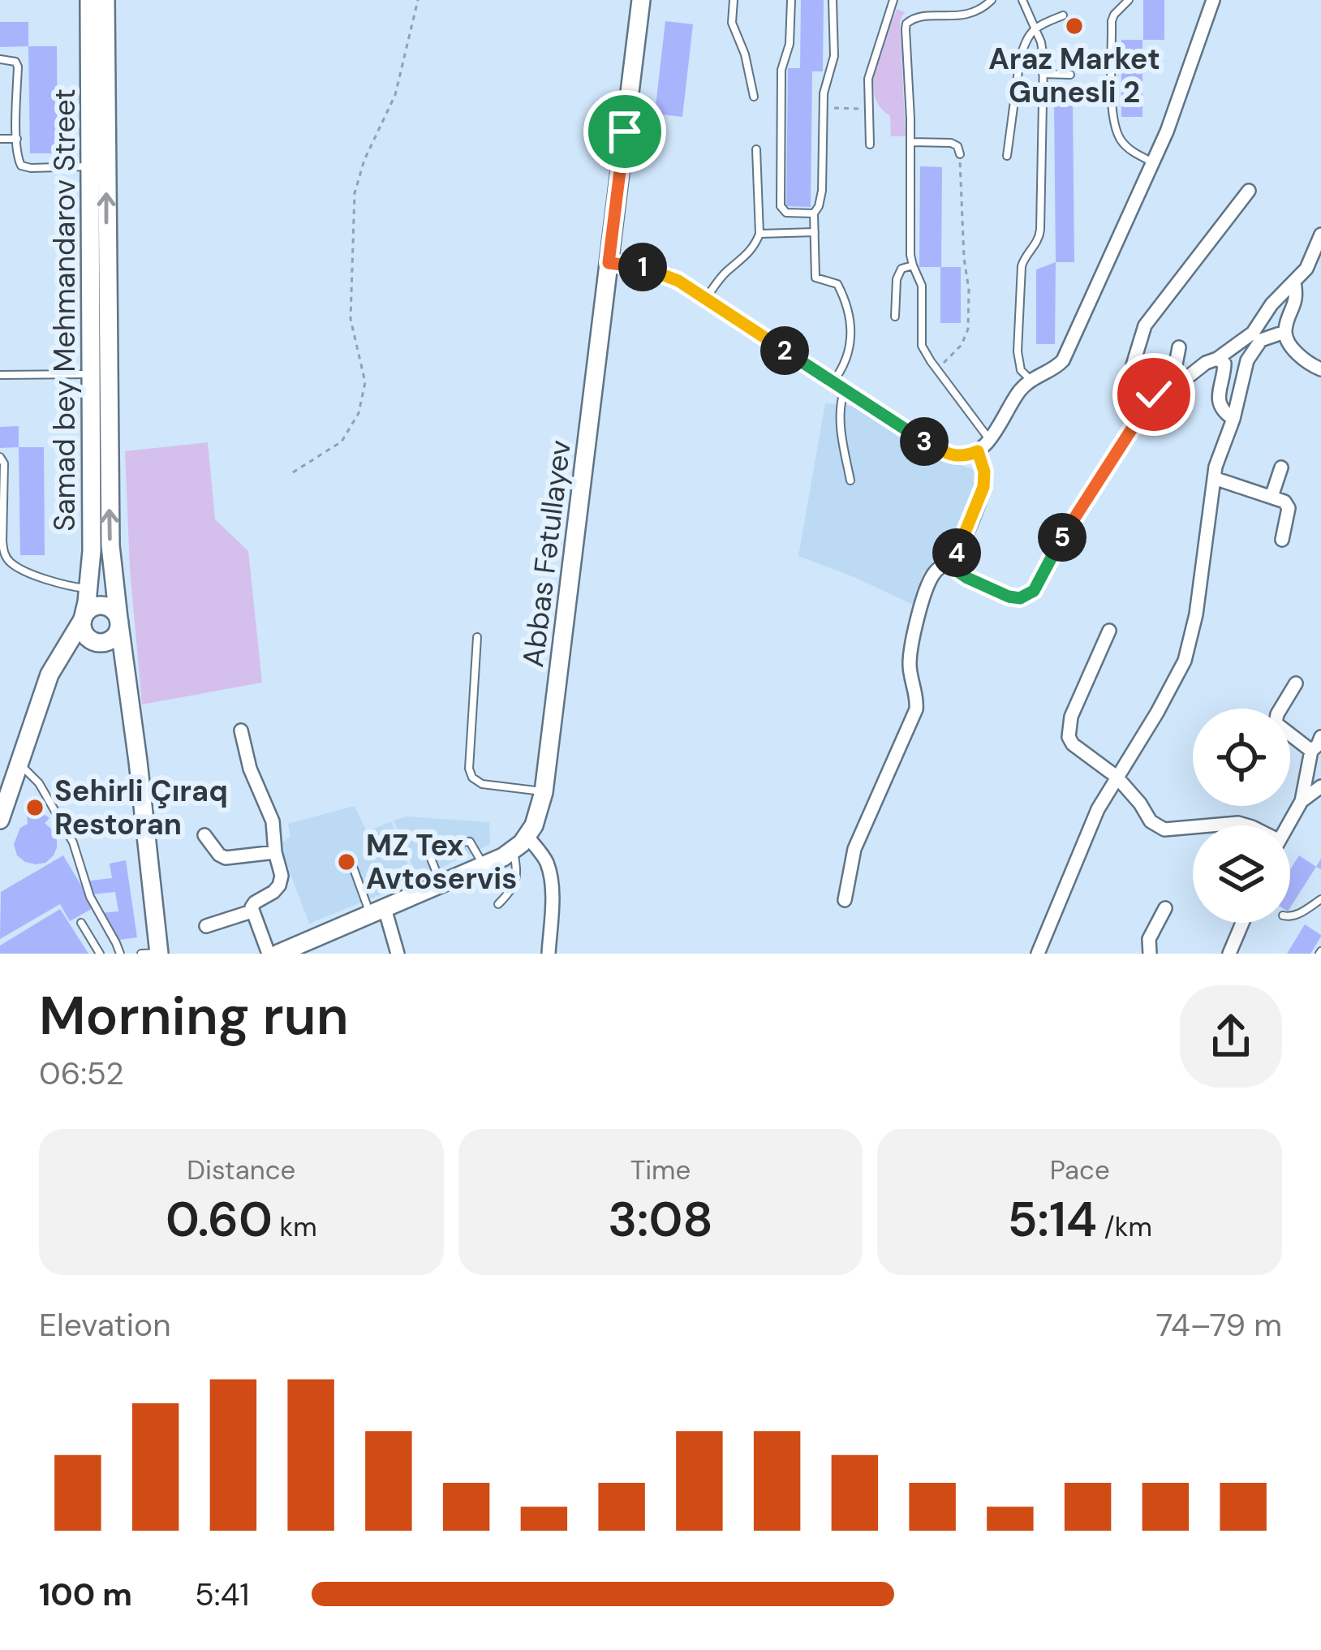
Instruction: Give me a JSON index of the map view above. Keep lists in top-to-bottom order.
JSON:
{
  "streets": {
    "main road": ["Samad bey Mehmandarov Street", "Abbas Fətullayev"]
  },
  "places": ["Araz Market Gunesli 2", "Sehirli Çıraq Restoran", "MZ Tex Avtoservis"],
  "page": {
    "pins": [
      "1",
      "2",
      "3",
      "5",
      "4"
    ],
    "heading": ["Morning run", "06:52"],
    "stats": [
      ["Distance", "0.60 km"],
      ["Time", "3:08"],
      ["Pace", "5:14 /km"]
    ],
    "chart": ["Elevation", "74–79 m"],
    "list": [
      {
        "name": "100 m",
        "note": "5:41"
      }
    ]
  }
}
